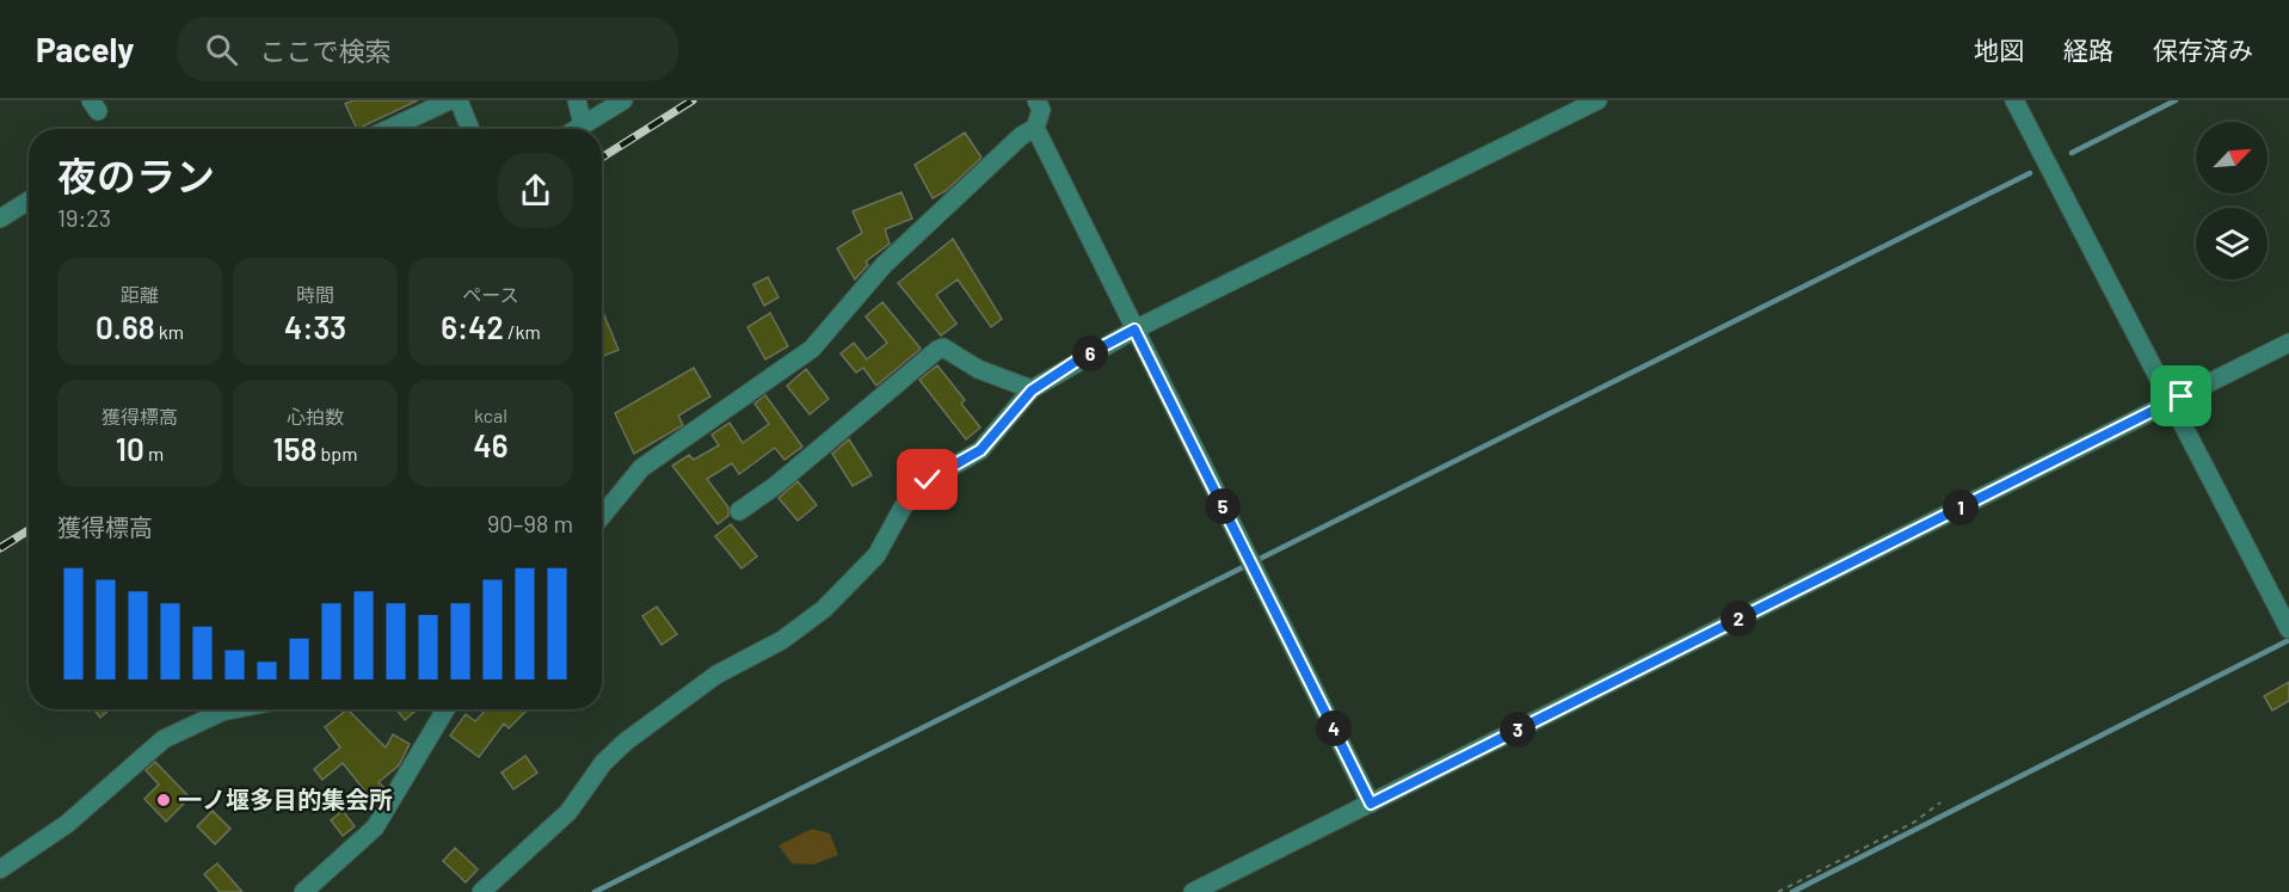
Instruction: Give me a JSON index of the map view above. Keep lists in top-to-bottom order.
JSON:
{
  "places": ["一ノ堰多目的集会所"],
  "north": "top right",
  "page": {
    "header": "Pacely",
    "search": "ここで検索",
    "nav": ["地図", "経路", "保存済み"],
    "heading": ["夜のラン", "19:23"],
    "stats": [
      ["距離", "0.68 km"],
      ["時間", "4:33"],
      ["ペース", "6:42 /km"],
      ["獲得標高", "10 m"],
      ["心拍数", "158 bpm"],
      ["kcal", "46"]
    ],
    "pins": [
      "6",
      "5",
      "1",
      "2",
      "4",
      "3"
    ],
    "chart": ["獲得標高", "90–98 m"]
  }
}
